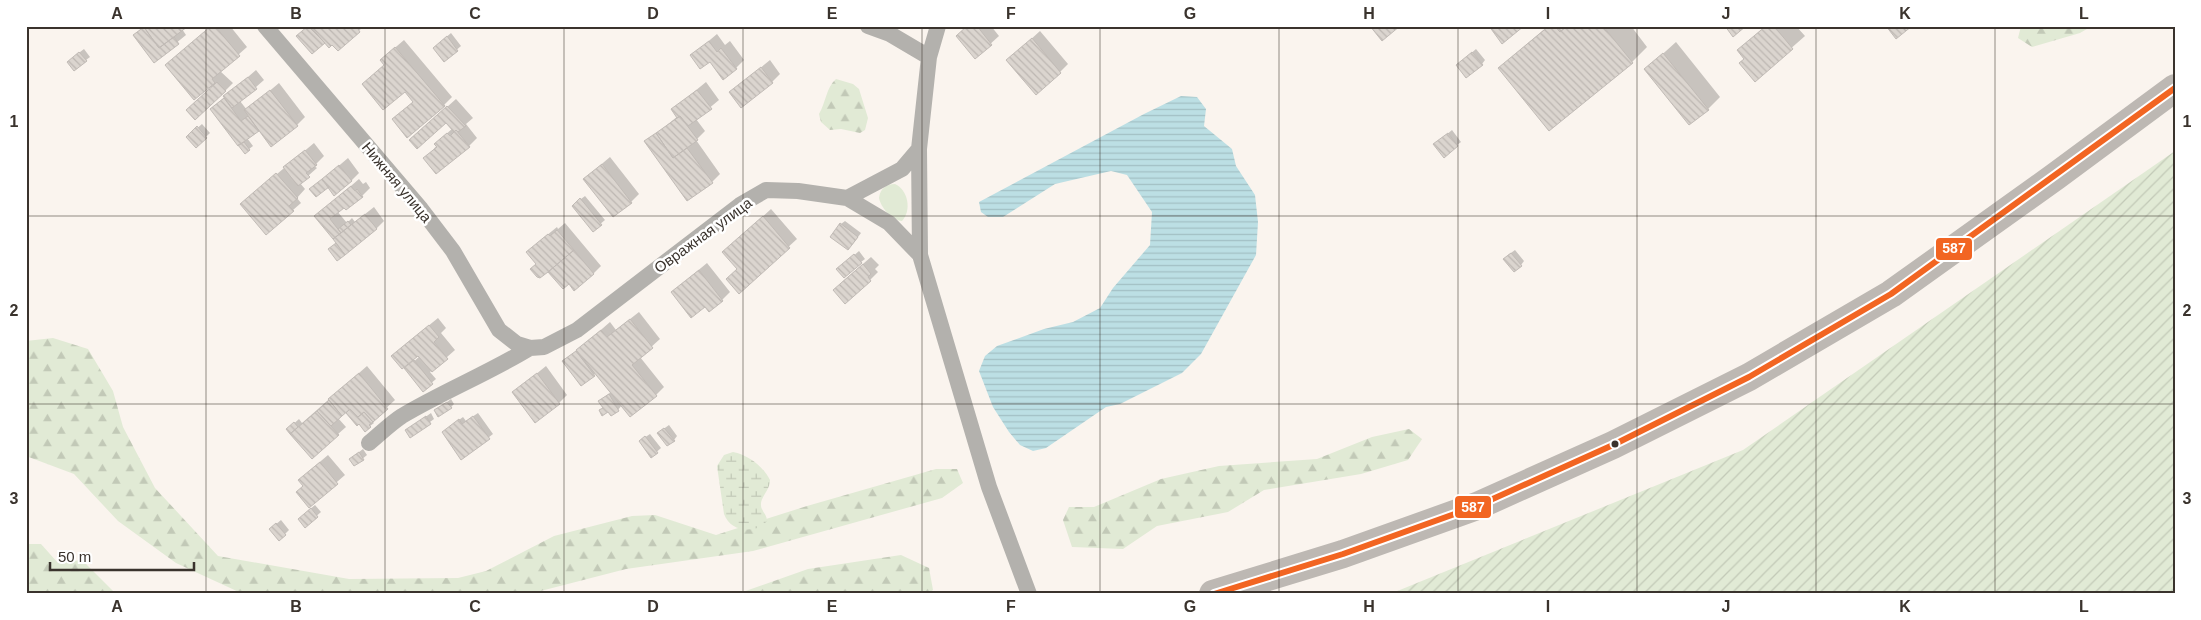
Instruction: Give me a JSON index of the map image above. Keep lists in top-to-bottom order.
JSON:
{
  "streets": {
    "street": ["Нижняя улица", "Овражная улица"]
  },
  "crossings": [
    ["Нижняя улица", "Овражная улица"]
  ],
  "lines": ["transit line 587"],
  "scale_bar": "50 m",
  "grid": {
    "columns": [
      "A",
      "B",
      "C",
      "D",
      "E",
      "F",
      "G",
      "H",
      "I",
      "J",
      "K",
      "L"
    ],
    "rows": ["1", "2", "3"]
  }
}
